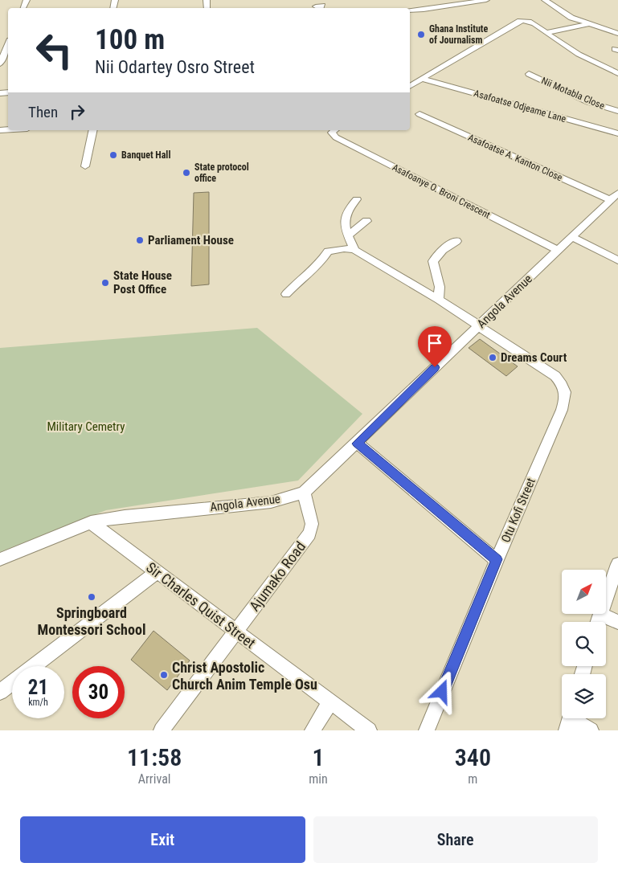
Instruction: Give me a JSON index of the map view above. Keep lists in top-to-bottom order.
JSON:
{
  "streets": {
    "street": [
      "Nii Motabla Close",
      "Asafoatse Odjeame Lane",
      "Asafoatse A. Kanton Close",
      "Asafoanye O. Broni Crescent",
      "Angola Avenue",
      "Otu Kofi Street",
      "Ajumako Road",
      "Sir Charles Quist Street"
    ]
  },
  "crossings": [
    ["Asafoatse A. Kanton Close", "Angola Avenue"],
    ["Asafoanye O. Broni Crescent", "Angola Avenue"],
    ["Angola Avenue", "Otu Kofi Street"],
    ["Angola Avenue", "Ajumako Road"],
    ["Angola Avenue", "Sir Charles Quist Street"],
    ["Ajumako Road", "Sir Charles Quist Street"]
  ],
  "parks": ["Military Cemetry"],
  "places": [
    "Ghana Institute of Journalism",
    "Banquet Hall",
    "State protocol office",
    "Parliament House",
    "State House Post Office",
    "Dreams Court",
    "Springboard Montessori School",
    "Christ Apostolic Church Anim Temple Osu"
  ],
  "north": "top right",
  "page": {
    "turn": ["100 m", "Nii Odartey Osro Street"],
    "then": "Then",
    "speed": "21 km/h",
    "limit": "30",
    "eta": [
      "11:58",
      "Arrival",
      "1",
      "min",
      "340",
      "m"
    ],
    "buttons": ["Exit", "Share"]
  }
}
